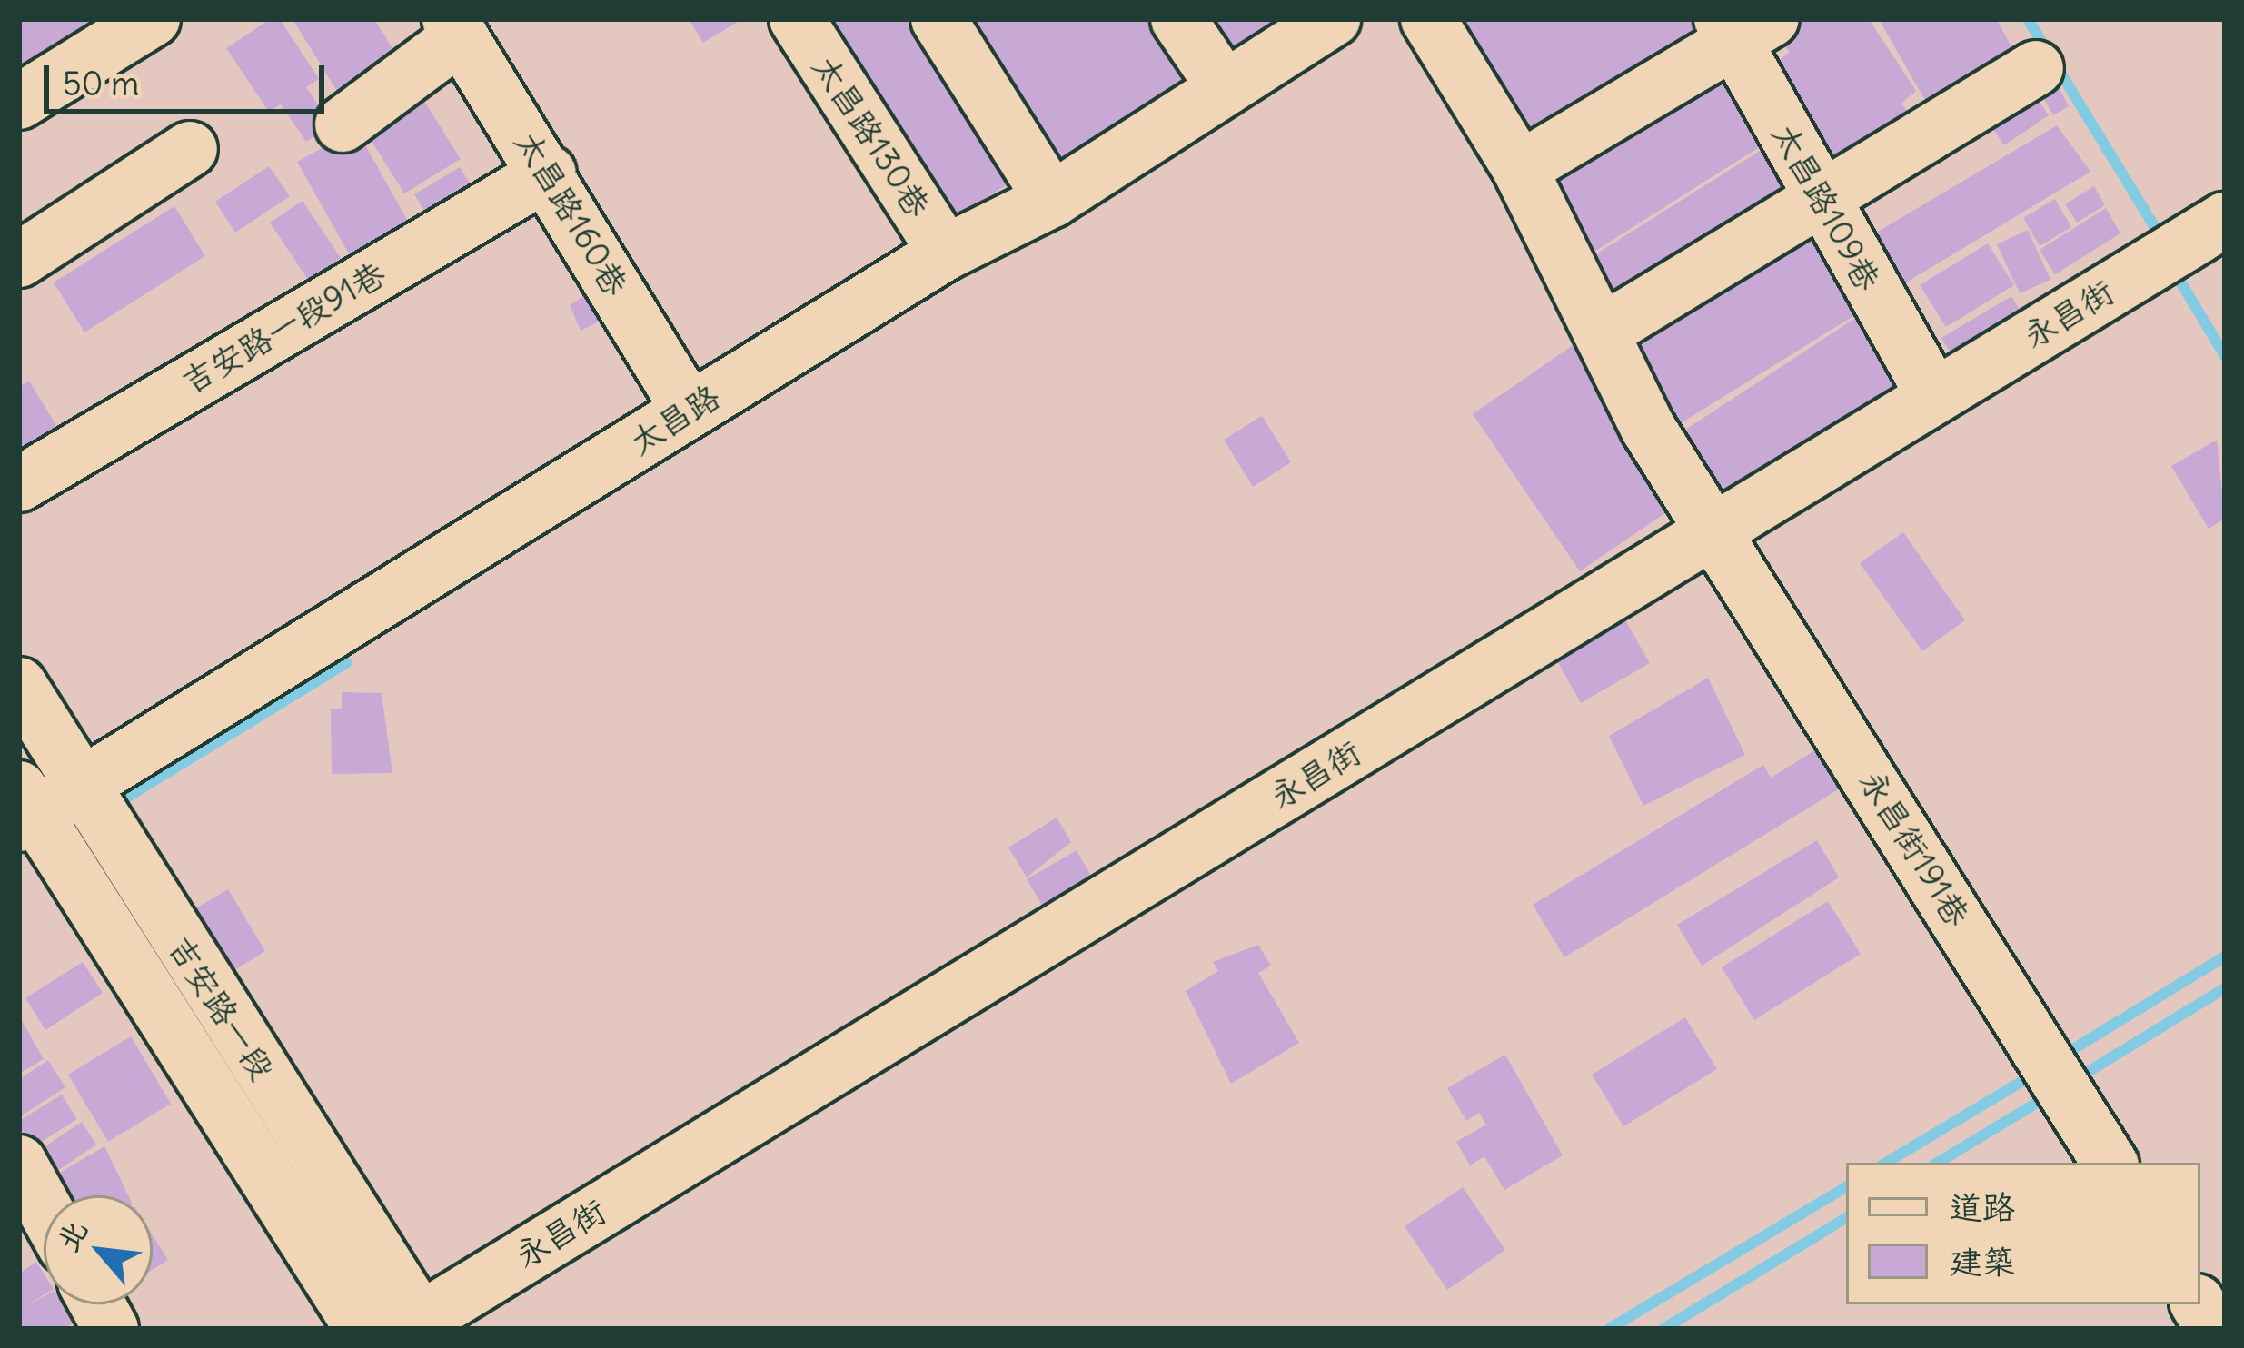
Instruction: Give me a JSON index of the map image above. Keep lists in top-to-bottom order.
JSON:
{
  "streets": {
    "street": [
      "太昌路130巷",
      "太昌路109巷",
      "太昌路160巷",
      "永昌街",
      "吉安路一段91巷",
      "太昌路",
      "永昌街191巷",
      "吉安路一段"
    ]
  },
  "crossings": [
    ["太昌路130巷", "太昌路"],
    ["太昌路109巷", "永昌街"],
    ["太昌路160巷", "吉安路一段91巷"],
    ["太昌路160巷", "太昌路"],
    ["永昌街", "永昌街191巷"],
    ["永昌街", "吉安路一段"],
    ["太昌路", "吉安路一段"]
  ],
  "legend": ["道路", "建築"],
  "scale_bar": "50 m",
  "north": "top left"
}
